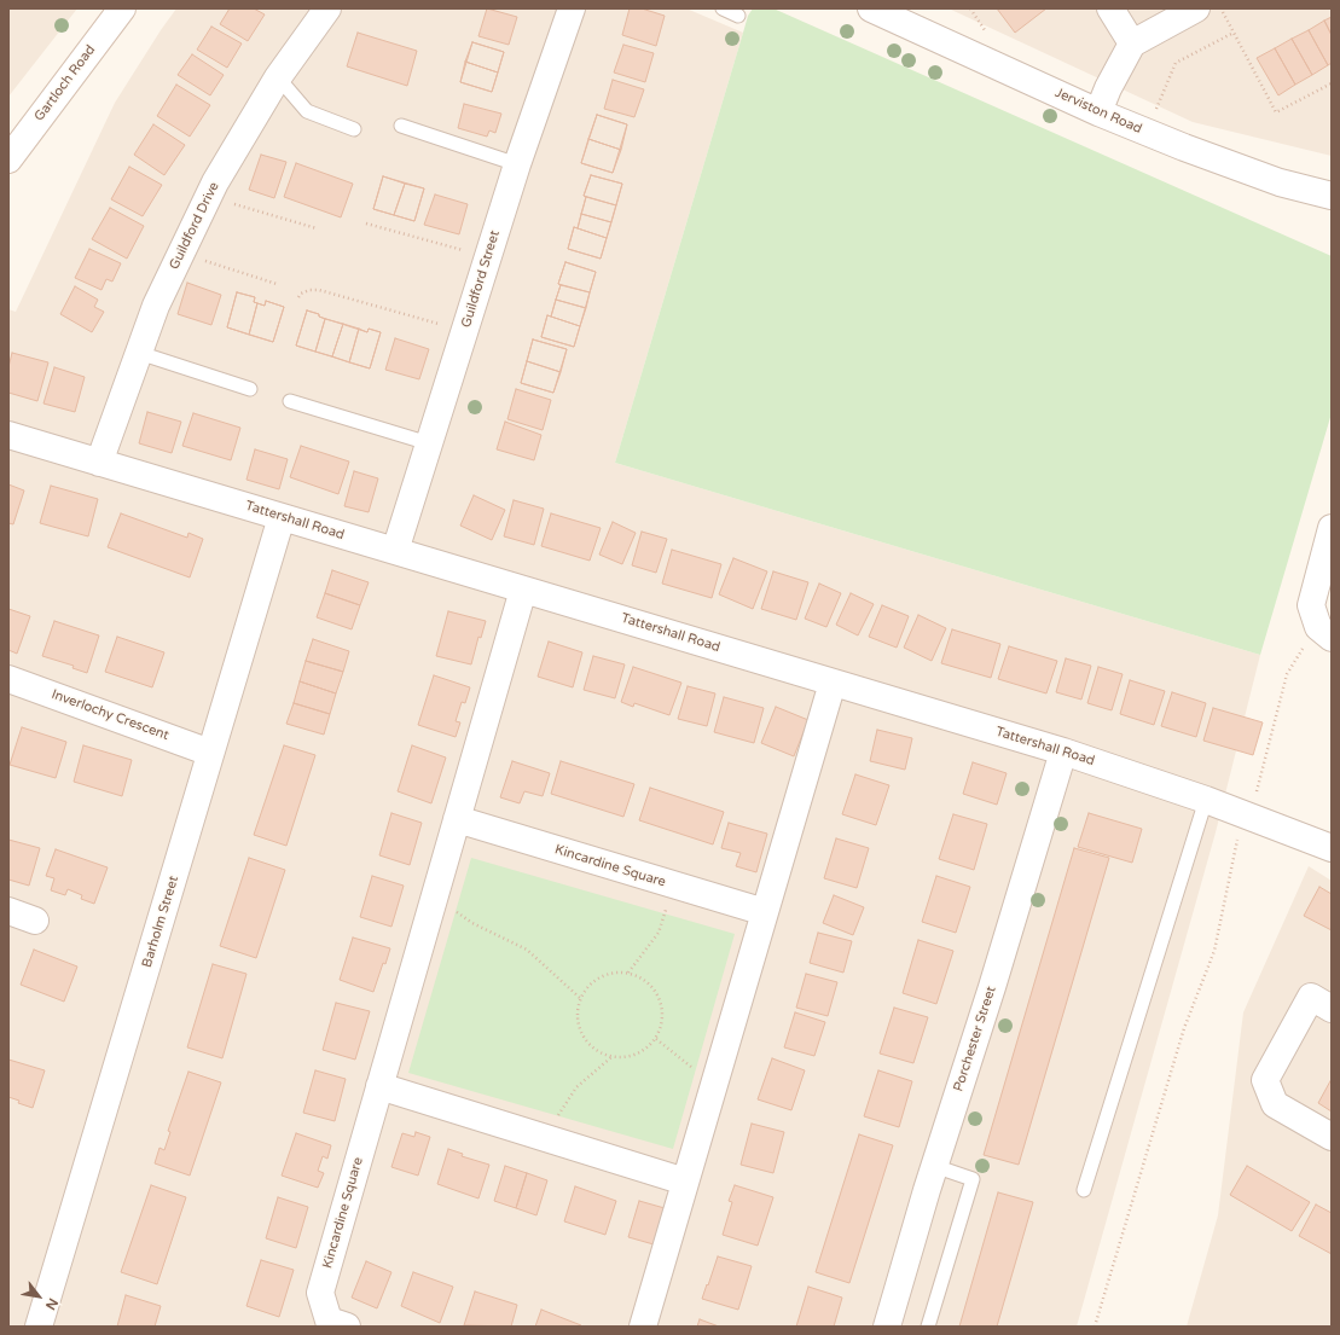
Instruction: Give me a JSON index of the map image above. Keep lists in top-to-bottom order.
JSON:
{
  "streets": {
    "street": [
      "Gartloch Road",
      "Jerviston Road",
      "Guildford Drive",
      "Guildford Street",
      "Tattershall Road",
      "Inverlochy Crescent",
      "Kincardine Square",
      "Barholm Street",
      "Porchester Street"
    ]
  },
  "crossings": [
    ["Guildford Drive", "Tattershall Road"],
    ["Guildford Street", "Tattershall Road"],
    ["Tattershall Road", "Kincardine Square"],
    ["Tattershall Road", "Barholm Street"],
    ["Tattershall Road", "Porchester Street"],
    ["Inverlochy Crescent", "Barholm Street"]
  ],
  "north": "bottom right"
}
